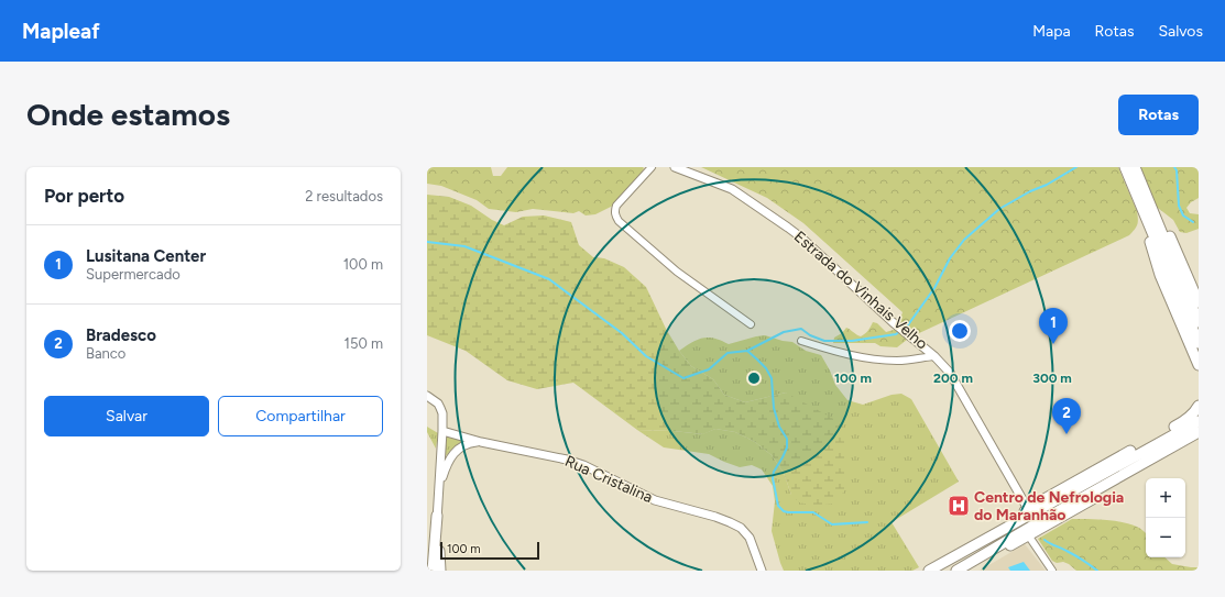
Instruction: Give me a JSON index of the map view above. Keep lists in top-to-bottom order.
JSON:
{
  "streets": {
    "street": ["Estrada do Vinhais Velho", "Rua Cristalina"]
  },
  "places": {
    "hospital": ["Centro de Nefrologia do Maranhão"]
  },
  "scale_bar": "100 m",
  "page": {
    "header": "Mapleaf",
    "nav": ["Mapa", "Rotas", "Salvos"],
    "buttons": [
      "Rotas",
      ["Salvar", "Compartilhar"]
    ],
    "title": "Onde estamos",
    "heading": ["Por perto", "2 resultados"],
    "list": [
      {
        "mark": "1",
        "name": "Lusitana Center",
        "note": "Supermercado",
        "value": "100 m"
      },
      {
        "mark": "2",
        "name": "Bradesco",
        "note": "Banco",
        "value": "150 m"
      }
    ],
    "pins": ["1", "2"],
    "map_buttons": ["+", "−"],
    "scale": "100 m"
  },
  "rings": ["100 m", "200 m", "300 m"]
}
